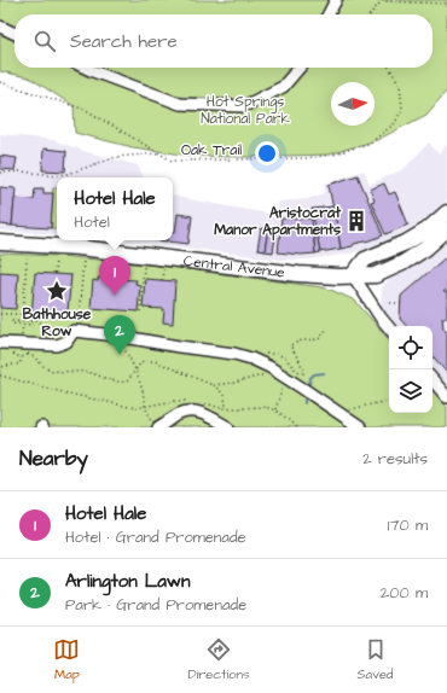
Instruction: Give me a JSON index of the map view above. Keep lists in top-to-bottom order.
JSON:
{
  "streets": {
    "main road": ["Central Avenue"],
    "path": ["Oak Trail"]
  },
  "parks": ["Hot Springs National Park"],
  "places": {
    "building": ["Aristocrat Manor Apartments"],
    "place": ["Bathhouse Row"]
  },
  "north": "right",
  "page": {
    "search": "Search here",
    "popup": ["Hotel Hale", "Hotel"],
    "pins": ["1", "2"],
    "heading": ["Nearby", "2 results"],
    "list": [
      {
        "mark": "1",
        "name": "Hotel Hale",
        "note": "Hotel · Grand Promenade",
        "value": "170 m"
      },
      {
        "mark": "2",
        "name": "Arlington Lawn",
        "note": "Park · Grand Promenade",
        "value": "200 m"
      }
    ],
    "nav": ["Map", "Directions", "Saved"]
  }
}
